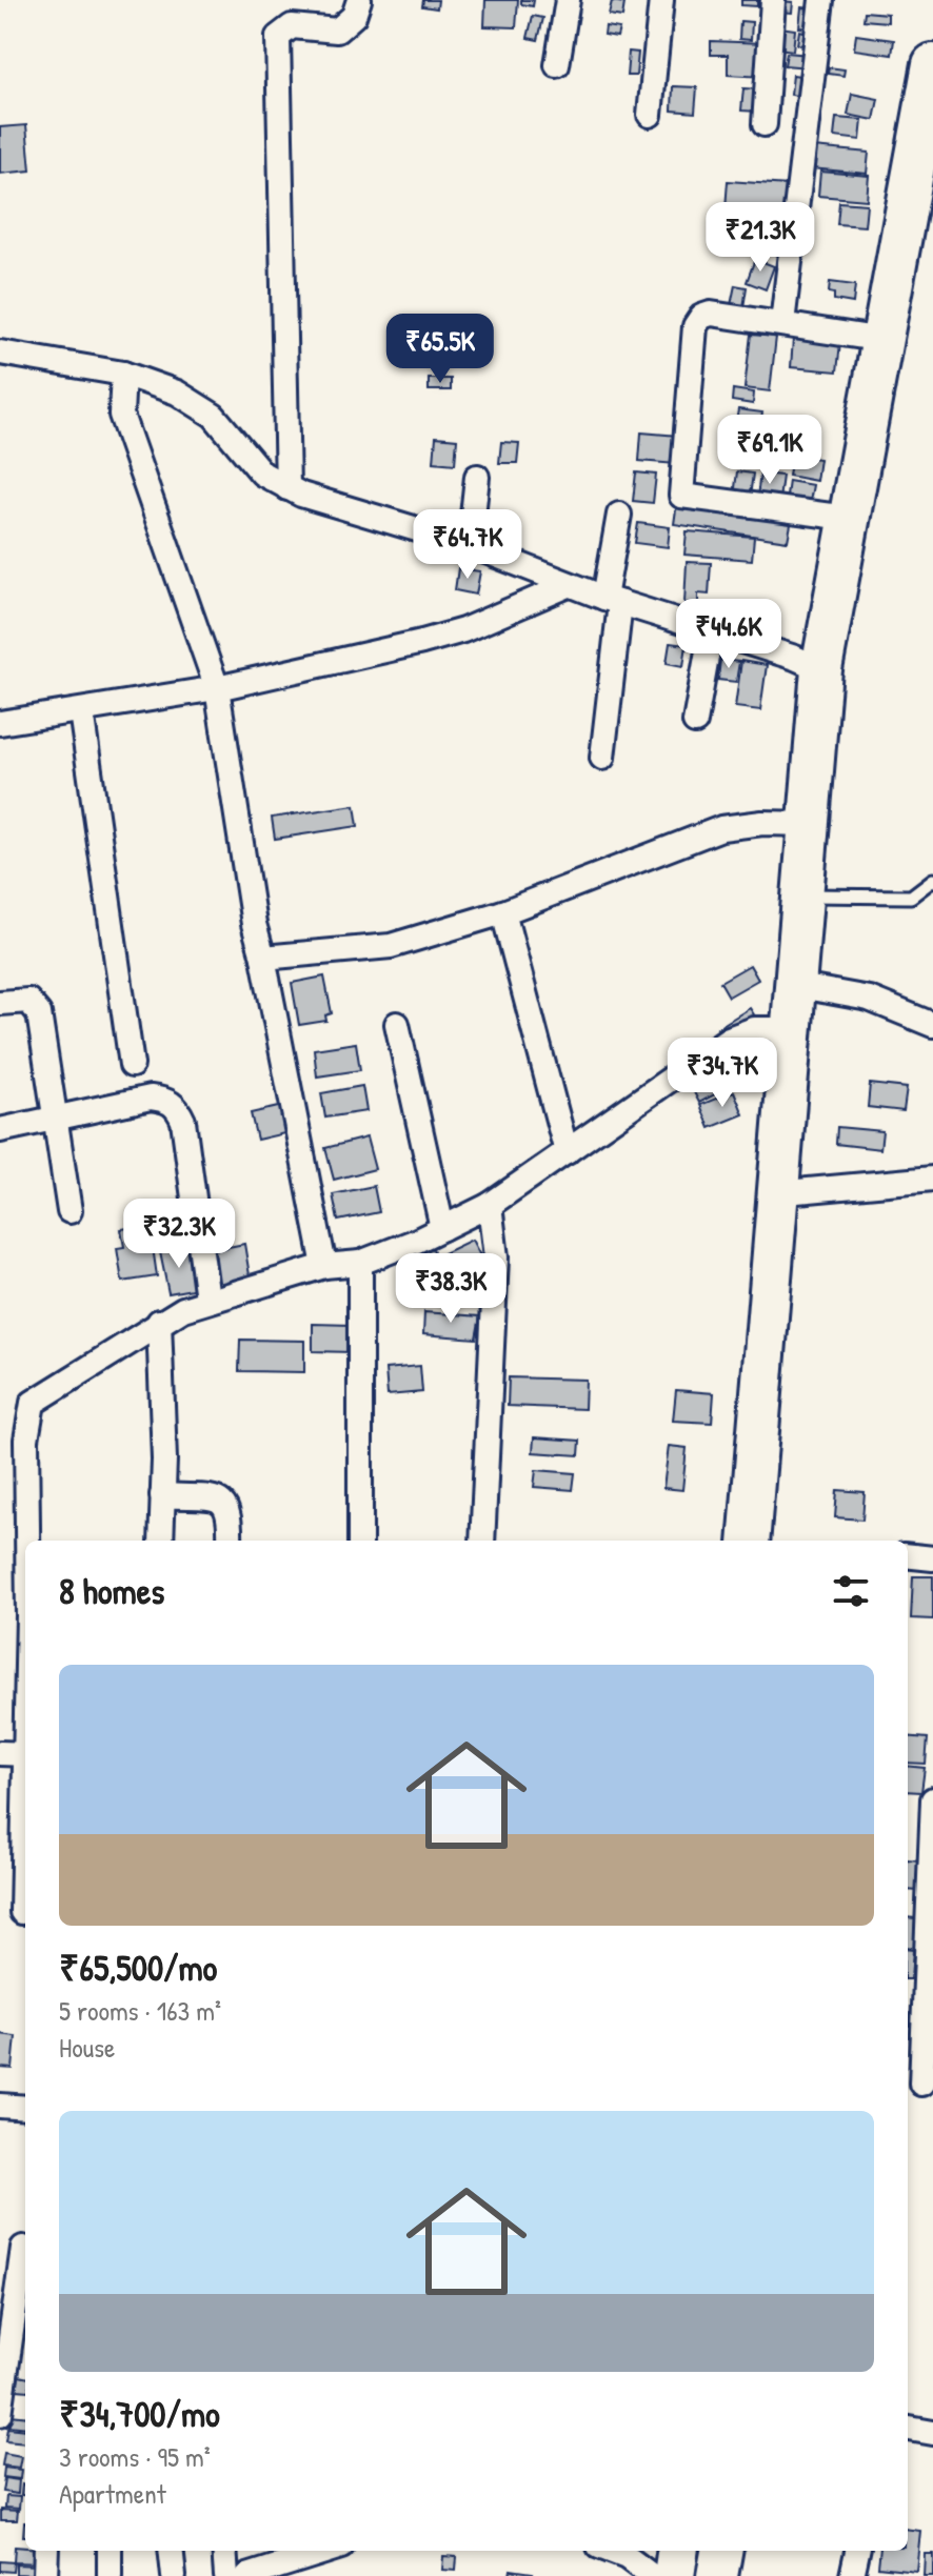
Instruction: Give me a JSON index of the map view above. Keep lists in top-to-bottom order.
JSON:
{
  "page": {
    "price": [
      "₹21.3K",
      "₹65.5K",
      "₹69.1K",
      "₹64.7K",
      "₹44.6K",
      "₹34.7K",
      "₹32.3K",
      "₹38.3K"
    ],
    "heading": "8 homes",
    "list": [
      {
        "name": "₹65,500/mo",
        "note": "5 rooms · 163 m² · House"
      },
      {
        "name": "₹34,700/mo",
        "note": "3 rooms · 95 m² · Apartment"
      }
    ]
  }
}
